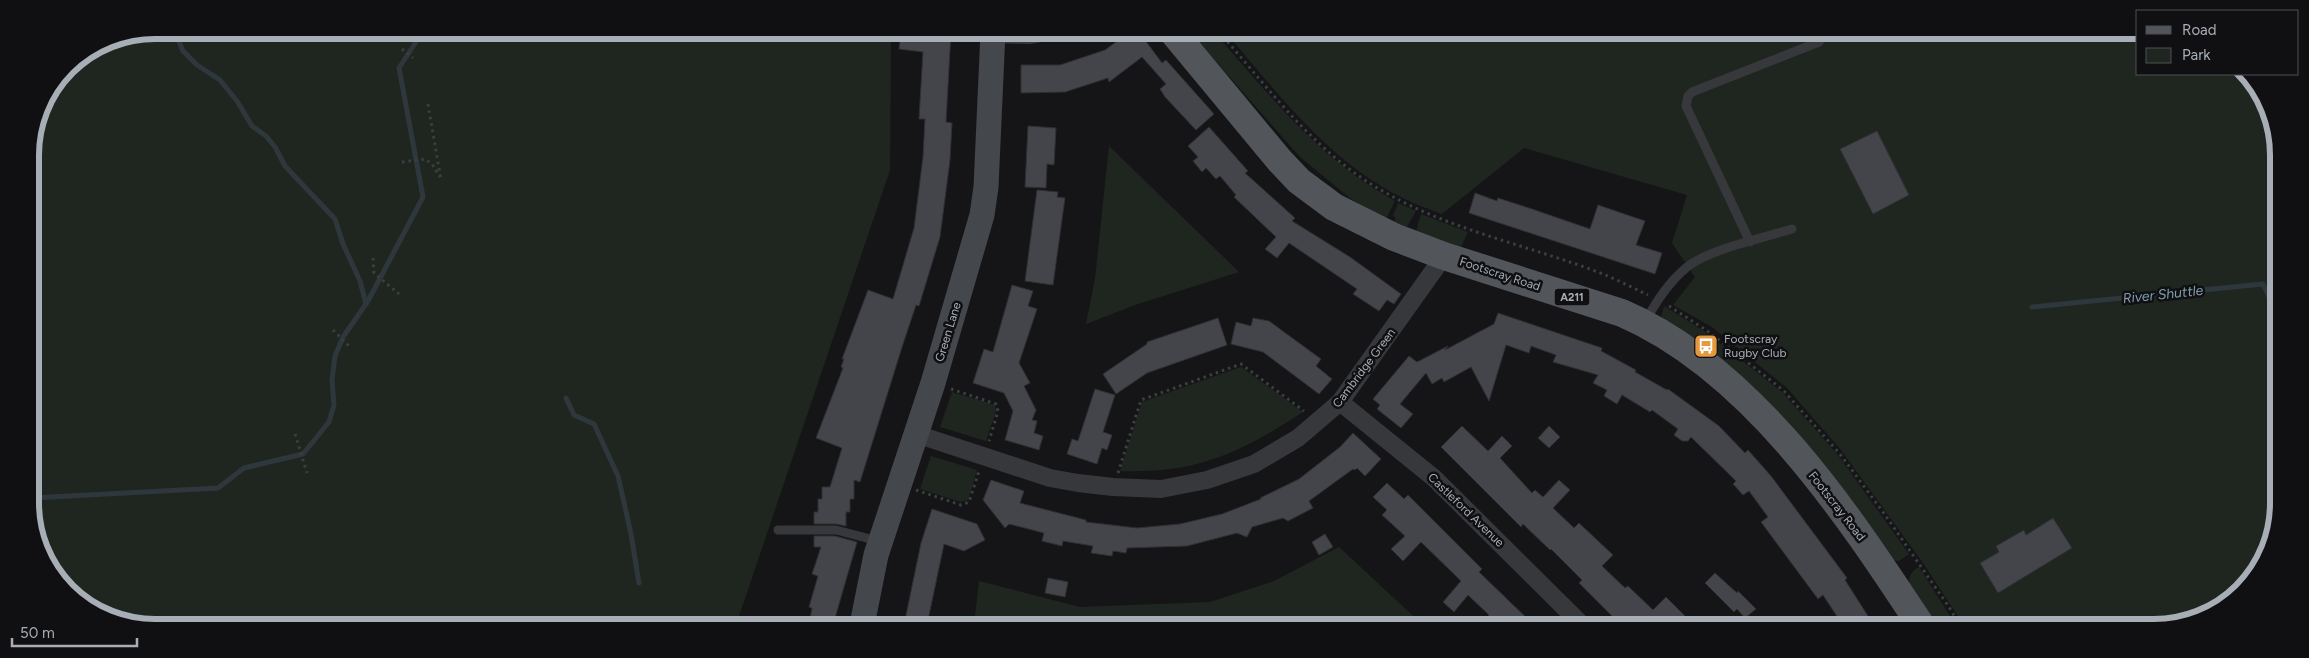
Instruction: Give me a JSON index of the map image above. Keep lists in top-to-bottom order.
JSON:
{
  "streets": {
    "main road": ["Footscray Road", "A211", "Green Lane"],
    "street": ["Cambridge Green", "Castleford Avenue"]
  },
  "crossings": [
    ["Footscray Road", "Cambridge Green"],
    ["Green Lane", "Cambridge Green"],
    ["Cambridge Green", "Castleford Avenue"]
  ],
  "water": ["River Shuttle"],
  "places": {
    "bus stop": ["Footscray Rugby Club"]
  },
  "legend": ["Road", "Park"],
  "scale_bar": "50 m"
}
